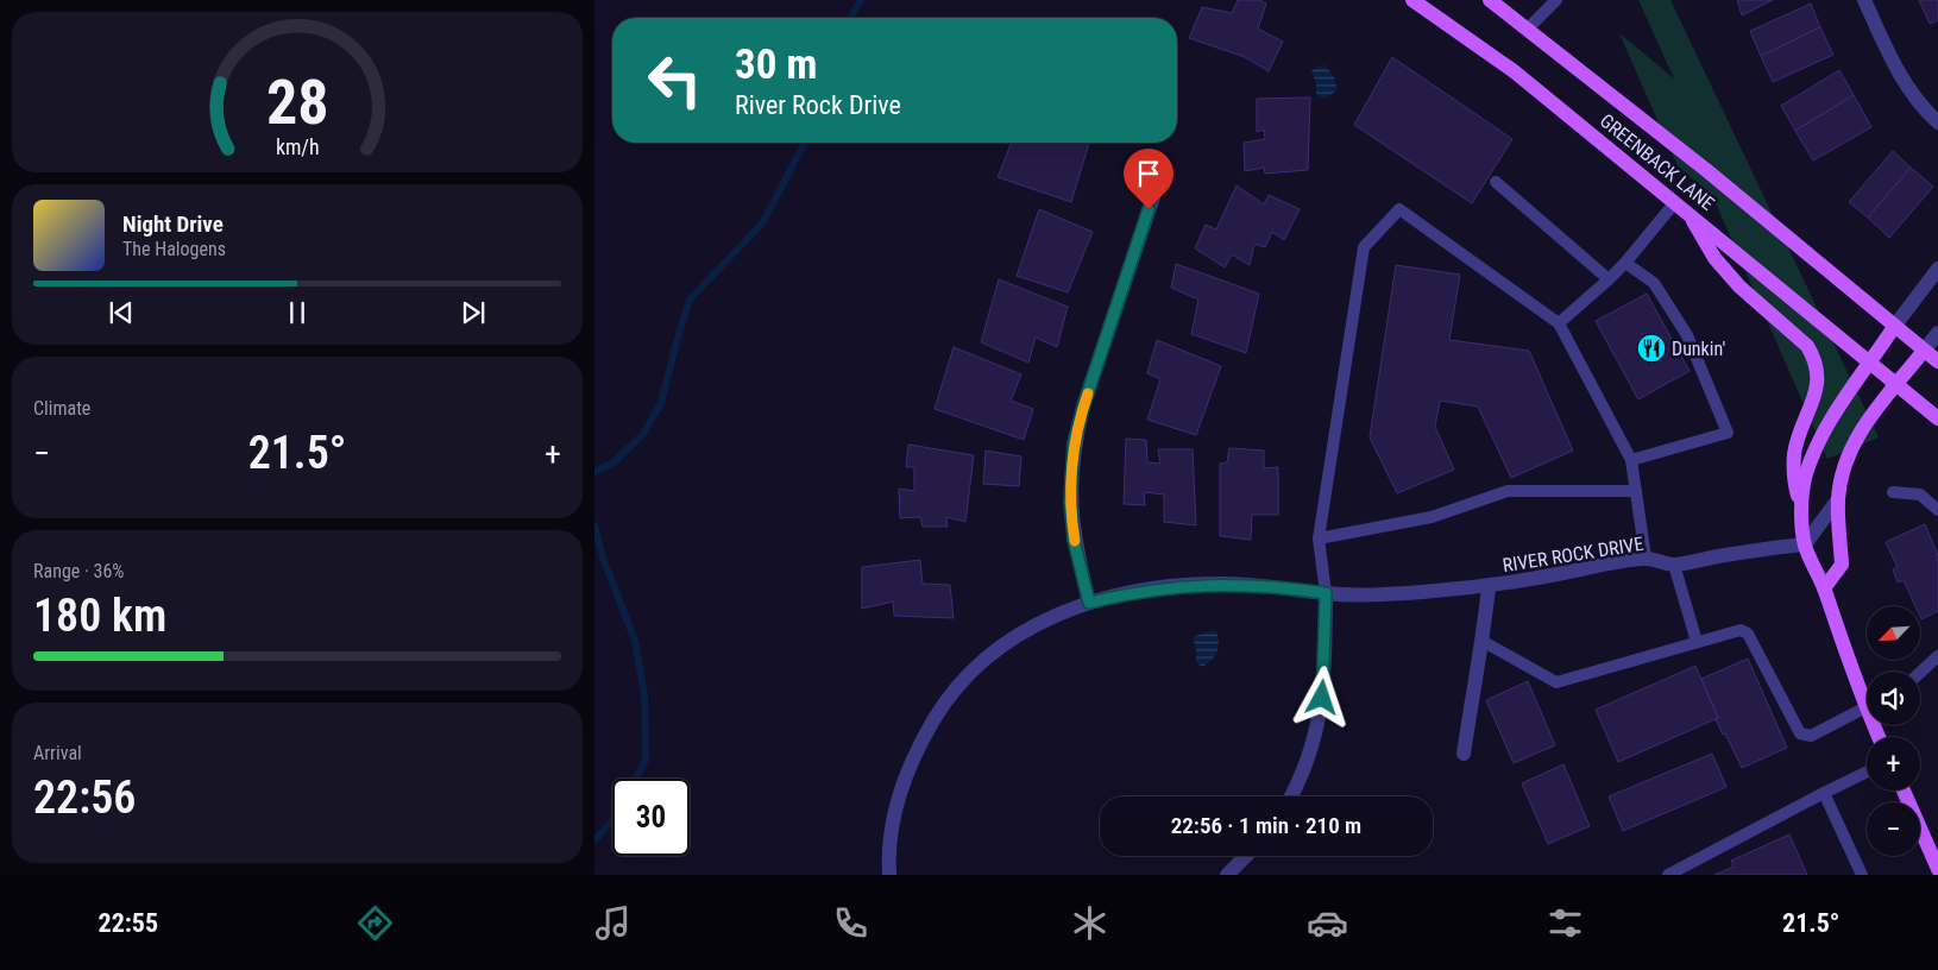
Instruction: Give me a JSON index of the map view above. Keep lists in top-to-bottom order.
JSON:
{
  "streets": {
    "main road": ["GREENBACK LANE"],
    "street": ["RIVER ROCK DRIVE"]
  },
  "places": {
    "restaurant": ["Dunkin'"]
  },
  "north": "bottom left",
  "page": {
    "turn": ["30 m", "River Rock Drive"],
    "song": ["Night Drive", "The Halogens"],
    "tile": [
      "Climate",
      ["Range · 36%", "180 km"],
      ["Arrival", "22:56"]
    ],
    "heat": ["−", "21.5°", "+"],
    "map_buttons": ["+", "−"],
    "limit": "30",
    "trip": "22:56 · 1 min · 210 m",
    "tabs": ["22:55", "21.5°"],
    "gauge": ["28", "km/h"]
  }
}
